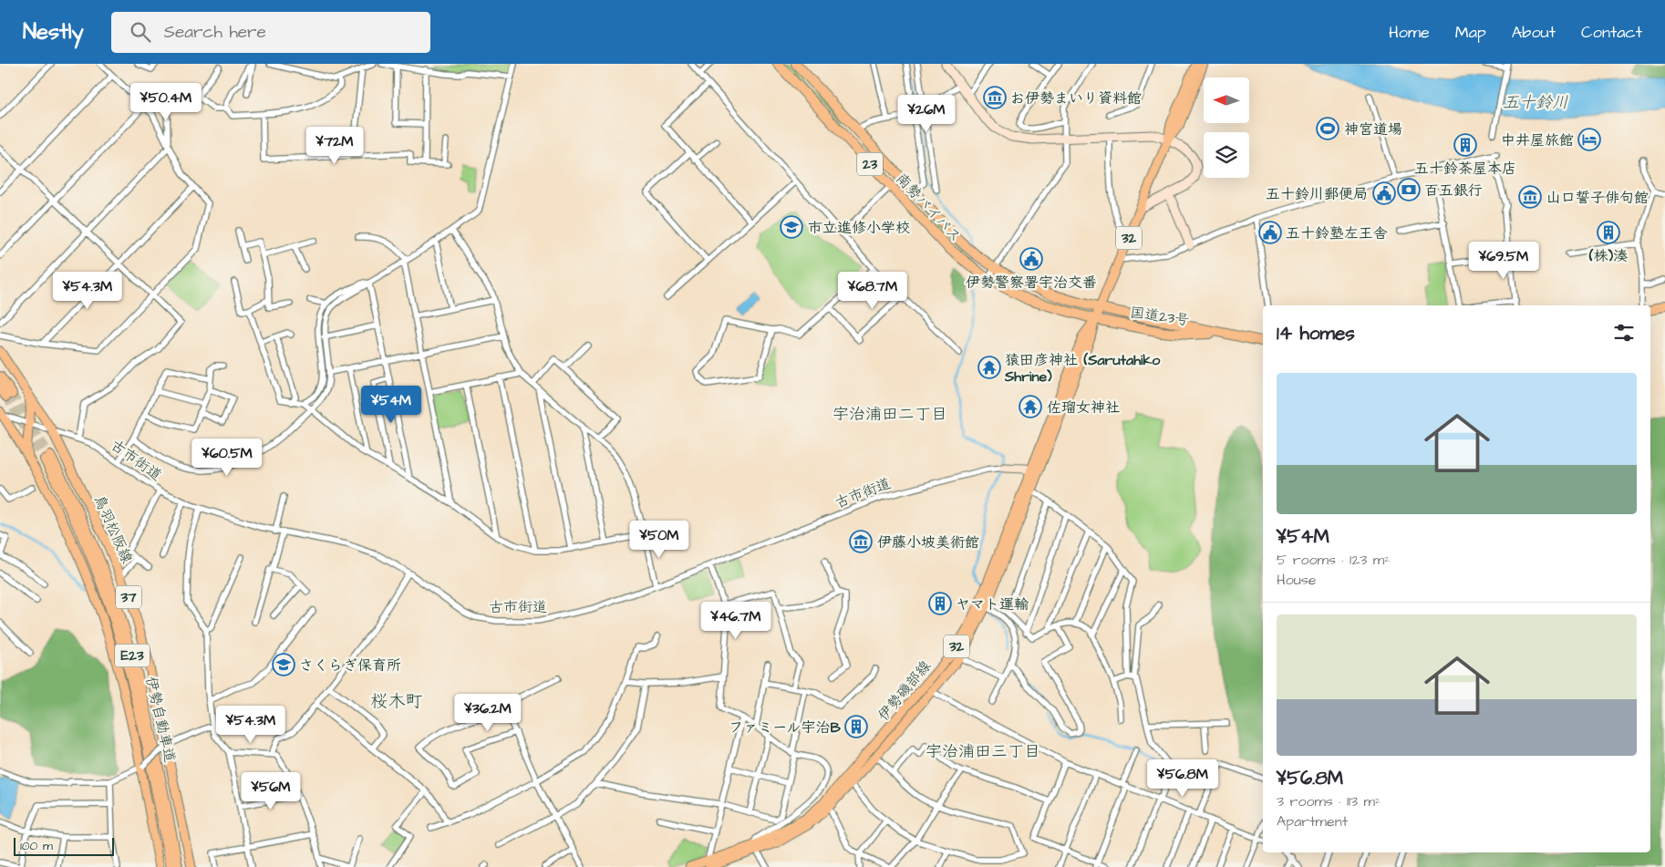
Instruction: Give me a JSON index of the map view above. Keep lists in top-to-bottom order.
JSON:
{
  "streets": {
    "highway": [
      "23",
      "南勢バイパス",
      "国道23号",
      "E23",
      "伊勢自動車道"
    ],
    "main road": [
      "32",
      "鳥羽松阪線",
      "37",
      "伊勢磯部線"
    ],
    "street": ["古市街道"]
  },
  "crossings": [
    ["南勢バイパス", "国道23号"],
    ["南勢バイパス", "伊勢磯部線"],
    ["国道23号", "伊勢磯部線"],
    ["古市街道", "鳥羽松阪線"],
    ["古市街道", "37"]
  ],
  "districts": ["宇治浦田二丁目", "桜木町", "宇治浦田三丁目"],
  "water": ["五十鈴川"],
  "places": {
    "museum": ["お伊勢まいり資料館", "山口誓子俳句館", "伊藤小坡美術館"],
    "sports": ["神宮道場"],
    "hotel": ["中井屋旅館"],
    "building": [
      "五十鈴茶屋本店",
      "(株)湊",
      "ヤマト運輸",
      "ファミール宇治B"
    ],
    "bank": ["百五銀行"],
    "public building": ["五十鈴川郵便局", "五十鈴塾左王舎", "伊勢警察署宇治交番"],
    "school or university": ["市立進修小学校", "さくらぎ保育所"],
    "temple": ["猿田彦神社 (Sarutahiko Shrine)", "佐瑠女神社"]
  },
  "scale_bar": "100 m",
  "north": "left",
  "page": {
    "header": "Nestly",
    "search": "Search here",
    "nav": [
      "Home",
      "Map",
      "About",
      "Contact"
    ],
    "price": [
      "¥50.4M",
      "¥26M",
      "¥72M",
      "¥69.5M",
      "¥54.3M",
      "¥68.7M",
      "¥54M",
      "¥60.5M",
      "¥50M",
      "¥46.7M",
      "¥36.2M",
      "¥54.3M",
      "¥56.8M",
      "¥56M"
    ],
    "heading": "14 homes",
    "list": [
      {
        "name": "¥54M",
        "note": "5 rooms · 123 m² · House"
      },
      {
        "name": "¥56.8M",
        "note": "3 rooms · 113 m² · Apartment"
      }
    ],
    "scale": "100 m"
  }
}
